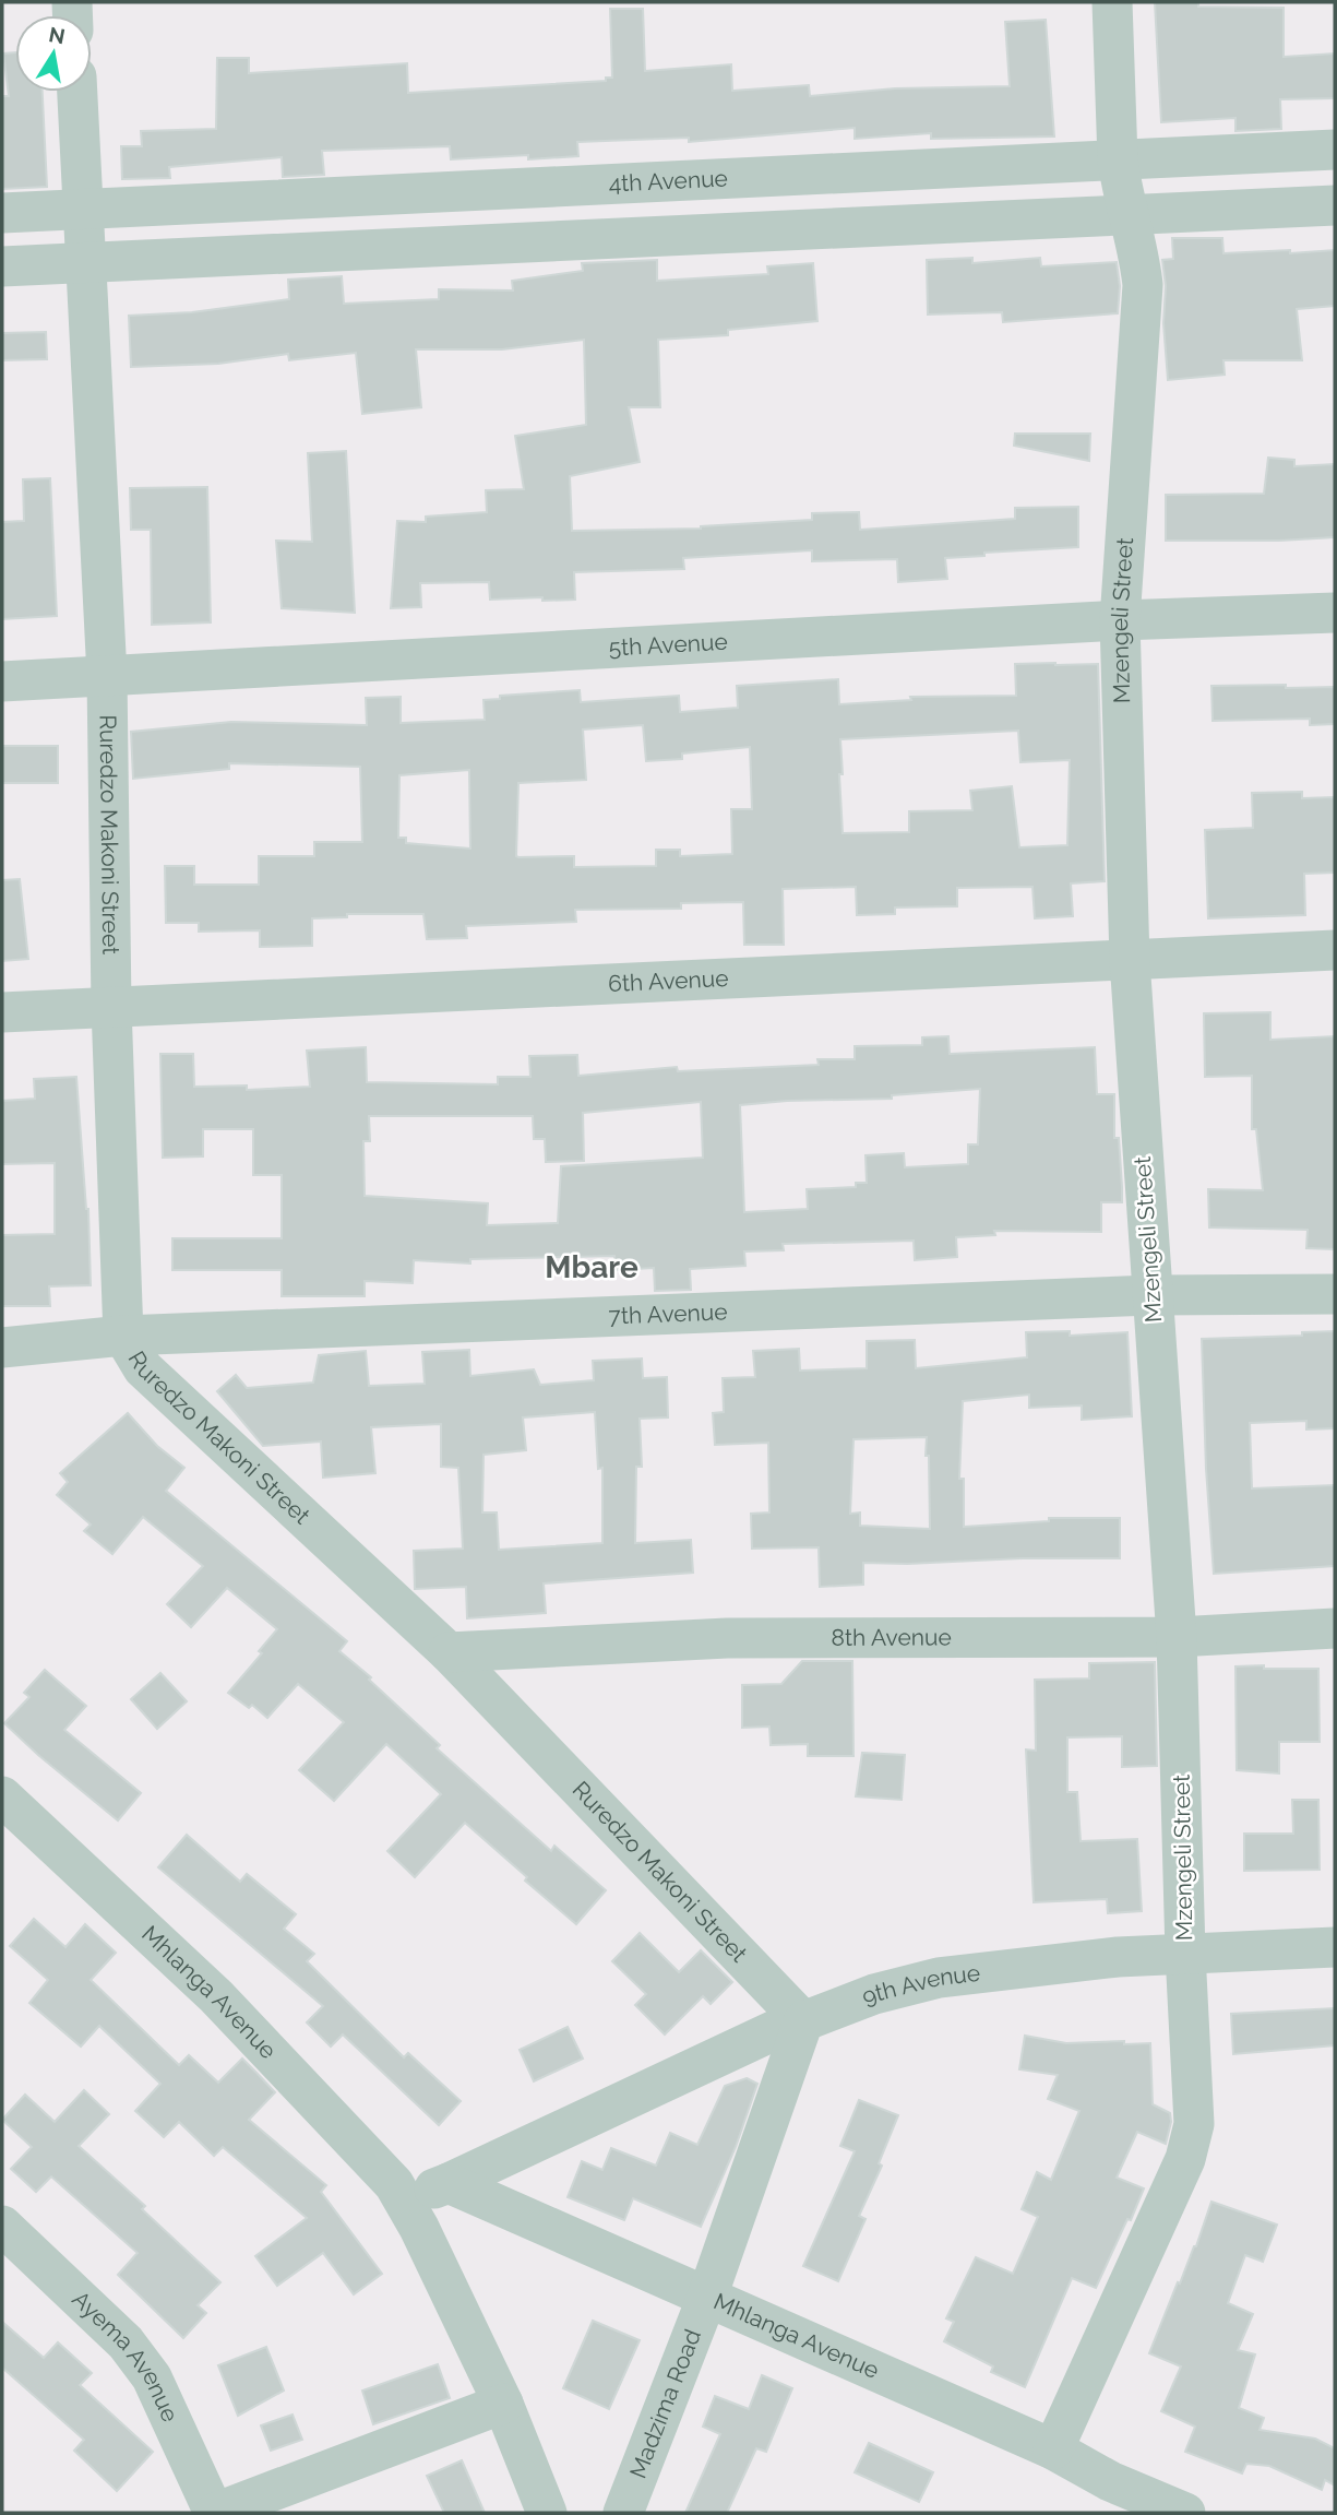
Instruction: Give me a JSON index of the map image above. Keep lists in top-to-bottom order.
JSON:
{
  "streets": {
    "street": [
      "4th Avenue",
      "Mzengeli Street",
      "5th Avenue",
      "Ruredzo Makoni Street",
      "6th Avenue",
      "7th Avenue",
      "8th Avenue",
      "9th Avenue",
      "Mhlanga Avenue",
      "Ayema Avenue",
      "Madzima Road"
    ]
  },
  "crossings": [
    ["4th Avenue", "Mzengeli Street"],
    ["4th Avenue", "Ruredzo Makoni Street"],
    ["Mzengeli Street", "5th Avenue"],
    ["Mzengeli Street", "6th Avenue"],
    ["Mzengeli Street", "7th Avenue"],
    ["Mzengeli Street", "8th Avenue"],
    ["Mzengeli Street", "9th Avenue"],
    ["Mzengeli Street", "Mhlanga Avenue"],
    ["5th Avenue", "Ruredzo Makoni Street"],
    ["Ruredzo Makoni Street", "6th Avenue"],
    ["Ruredzo Makoni Street", "7th Avenue"],
    ["Ruredzo Makoni Street", "8th Avenue"],
    ["Ruredzo Makoni Street", "9th Avenue"],
    ["Mhlanga Avenue", "Madzima Road"]
  ],
  "districts": ["Mbare"],
  "north": "top"
}
